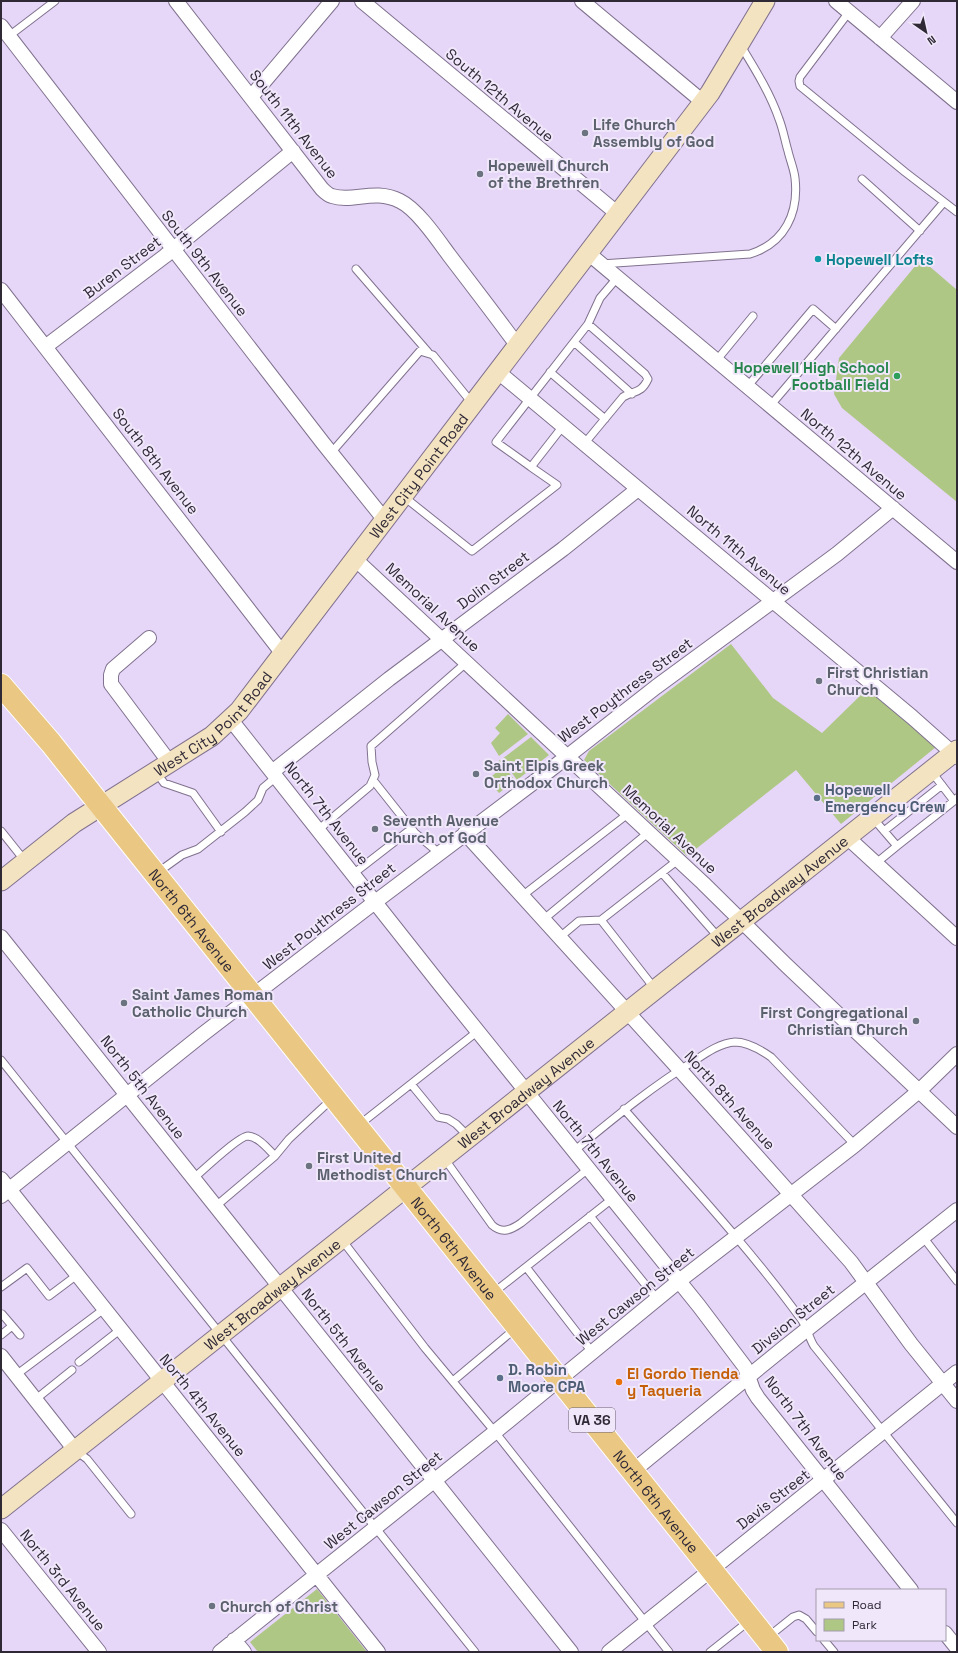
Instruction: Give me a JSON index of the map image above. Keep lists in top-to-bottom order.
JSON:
{
  "streets": {
    "main road": [
      "West City Point Road",
      "West Broadway Avenue",
      "North 6th Avenue",
      "VA 36"
    ],
    "street": [
      "South 12th Avenue",
      "South 11th Avenue",
      "South 9th Avenue",
      "Buren Street",
      "North 12th Avenue",
      "South 8th Avenue",
      "North 11th Avenue",
      "Dolin Street",
      "Memorial Avenue",
      "West Poythress Street",
      "North 7th Avenue",
      "North 5th Avenue",
      "North 8th Avenue",
      "West Cawson Street",
      "Divsion Street",
      "North 4th Avenue",
      "Davis Street",
      "North 3rd Avenue"
    ]
  },
  "crossings": [
    ["South 12th Avenue", "West City Point Road"],
    ["South 11th Avenue", "Buren Street"],
    ["South 11th Avenue", "West City Point Road"],
    ["South 9th Avenue", "Buren Street"],
    ["South 9th Avenue", "West City Point Road"],
    ["Buren Street", "South 8th Avenue"],
    ["North 12th Avenue", "West City Point Road"],
    ["North 12th Avenue", "West Poythress Street"],
    ["South 8th Avenue", "West City Point Road"],
    ["West City Point Road", "North 11th Avenue"],
    ["West City Point Road", "Memorial Avenue"],
    ["West City Point Road", "North 7th Avenue"],
    ["West City Point Road", "North 6th Avenue"],
    ["North 11th Avenue", "Dolin Street"],
    ["North 11th Avenue", "West Poythress Street"],
    ["North 11th Avenue", "West Broadway Avenue"],
    ["Dolin Street", "Memorial Avenue"],
    ["Dolin Street", "North 7th Avenue"],
    ["Memorial Avenue", "West Poythress Street"],
    ["Memorial Avenue", "West Broadway Avenue"],
    ["Memorial Avenue", "West Cawson Street"],
    ["West Poythress Street", "North 7th Avenue"],
    ["West Poythress Street", "North 6th Avenue"],
    ["West Poythress Street", "North 5th Avenue"],
    ["West Poythress Street", "North 8th Avenue"],
    ["West Poythress Street", "North 4th Avenue"],
    ["North 7th Avenue", "West Broadway Avenue"],
    ["North 7th Avenue", "West Cawson Street"],
    ["North 7th Avenue", "Divsion Street"],
    ["North 7th Avenue", "Davis Street"],
    ["West Broadway Avenue", "North 6th Avenue"],
    ["West Broadway Avenue", "North 5th Avenue"],
    ["West Broadway Avenue", "North 8th Avenue"],
    ["West Broadway Avenue", "North 4th Avenue"],
    ["North 6th Avenue", "West Cawson Street"],
    ["North 6th Avenue", "Divsion Street"],
    ["North 6th Avenue", "Davis Street"],
    ["North 5th Avenue", "West Cawson Street"],
    ["North 8th Avenue", "West Cawson Street"],
    ["North 8th Avenue", "Divsion Street"],
    ["North 8th Avenue", "Davis Street"],
    ["West Cawson Street", "North 4th Avenue"]
  ],
  "places": [
    "Life Church Assembly of God",
    "Hopewell Church of the Brethren",
    "Hopewell Lofts",
    "Hopewell High School Football Field",
    "First Christian Church",
    "Saint Elpis Greek Orthodox Church",
    "Hopewell Emergency Crew",
    "Seventh Avenue Church of God",
    "Saint James Roman Catholic Church",
    "First Congregational Christian Church",
    "First United Methodist Church",
    "D. Robin Moore CPA",
    "El Gordo Tienda y Taqueria",
    "Church of Christ"
  ],
  "legend": ["Road", "Park"],
  "north": "bottom right"
}
